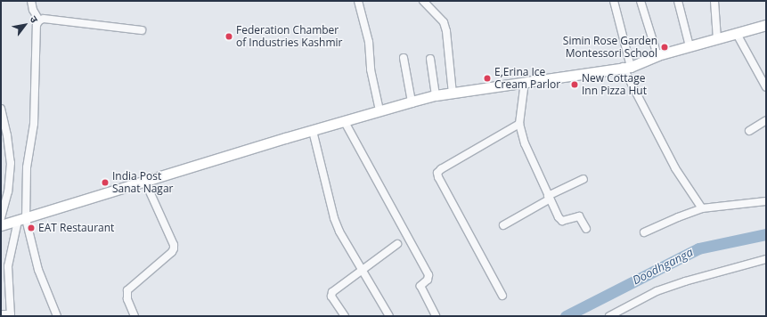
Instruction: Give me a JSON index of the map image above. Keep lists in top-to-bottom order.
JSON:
{
  "water": ["Doodhganga"],
  "places": [
    "Federation Chamber of Industries Kashmir",
    "Simin Rose Garden Montessori School",
    "E,Erina Ice Cream Parlor",
    "New Cottage Inn Pizza Hut",
    "India Post Sanat Nagar",
    "EAT Restaurant"
  ],
  "north": "top right"
}
